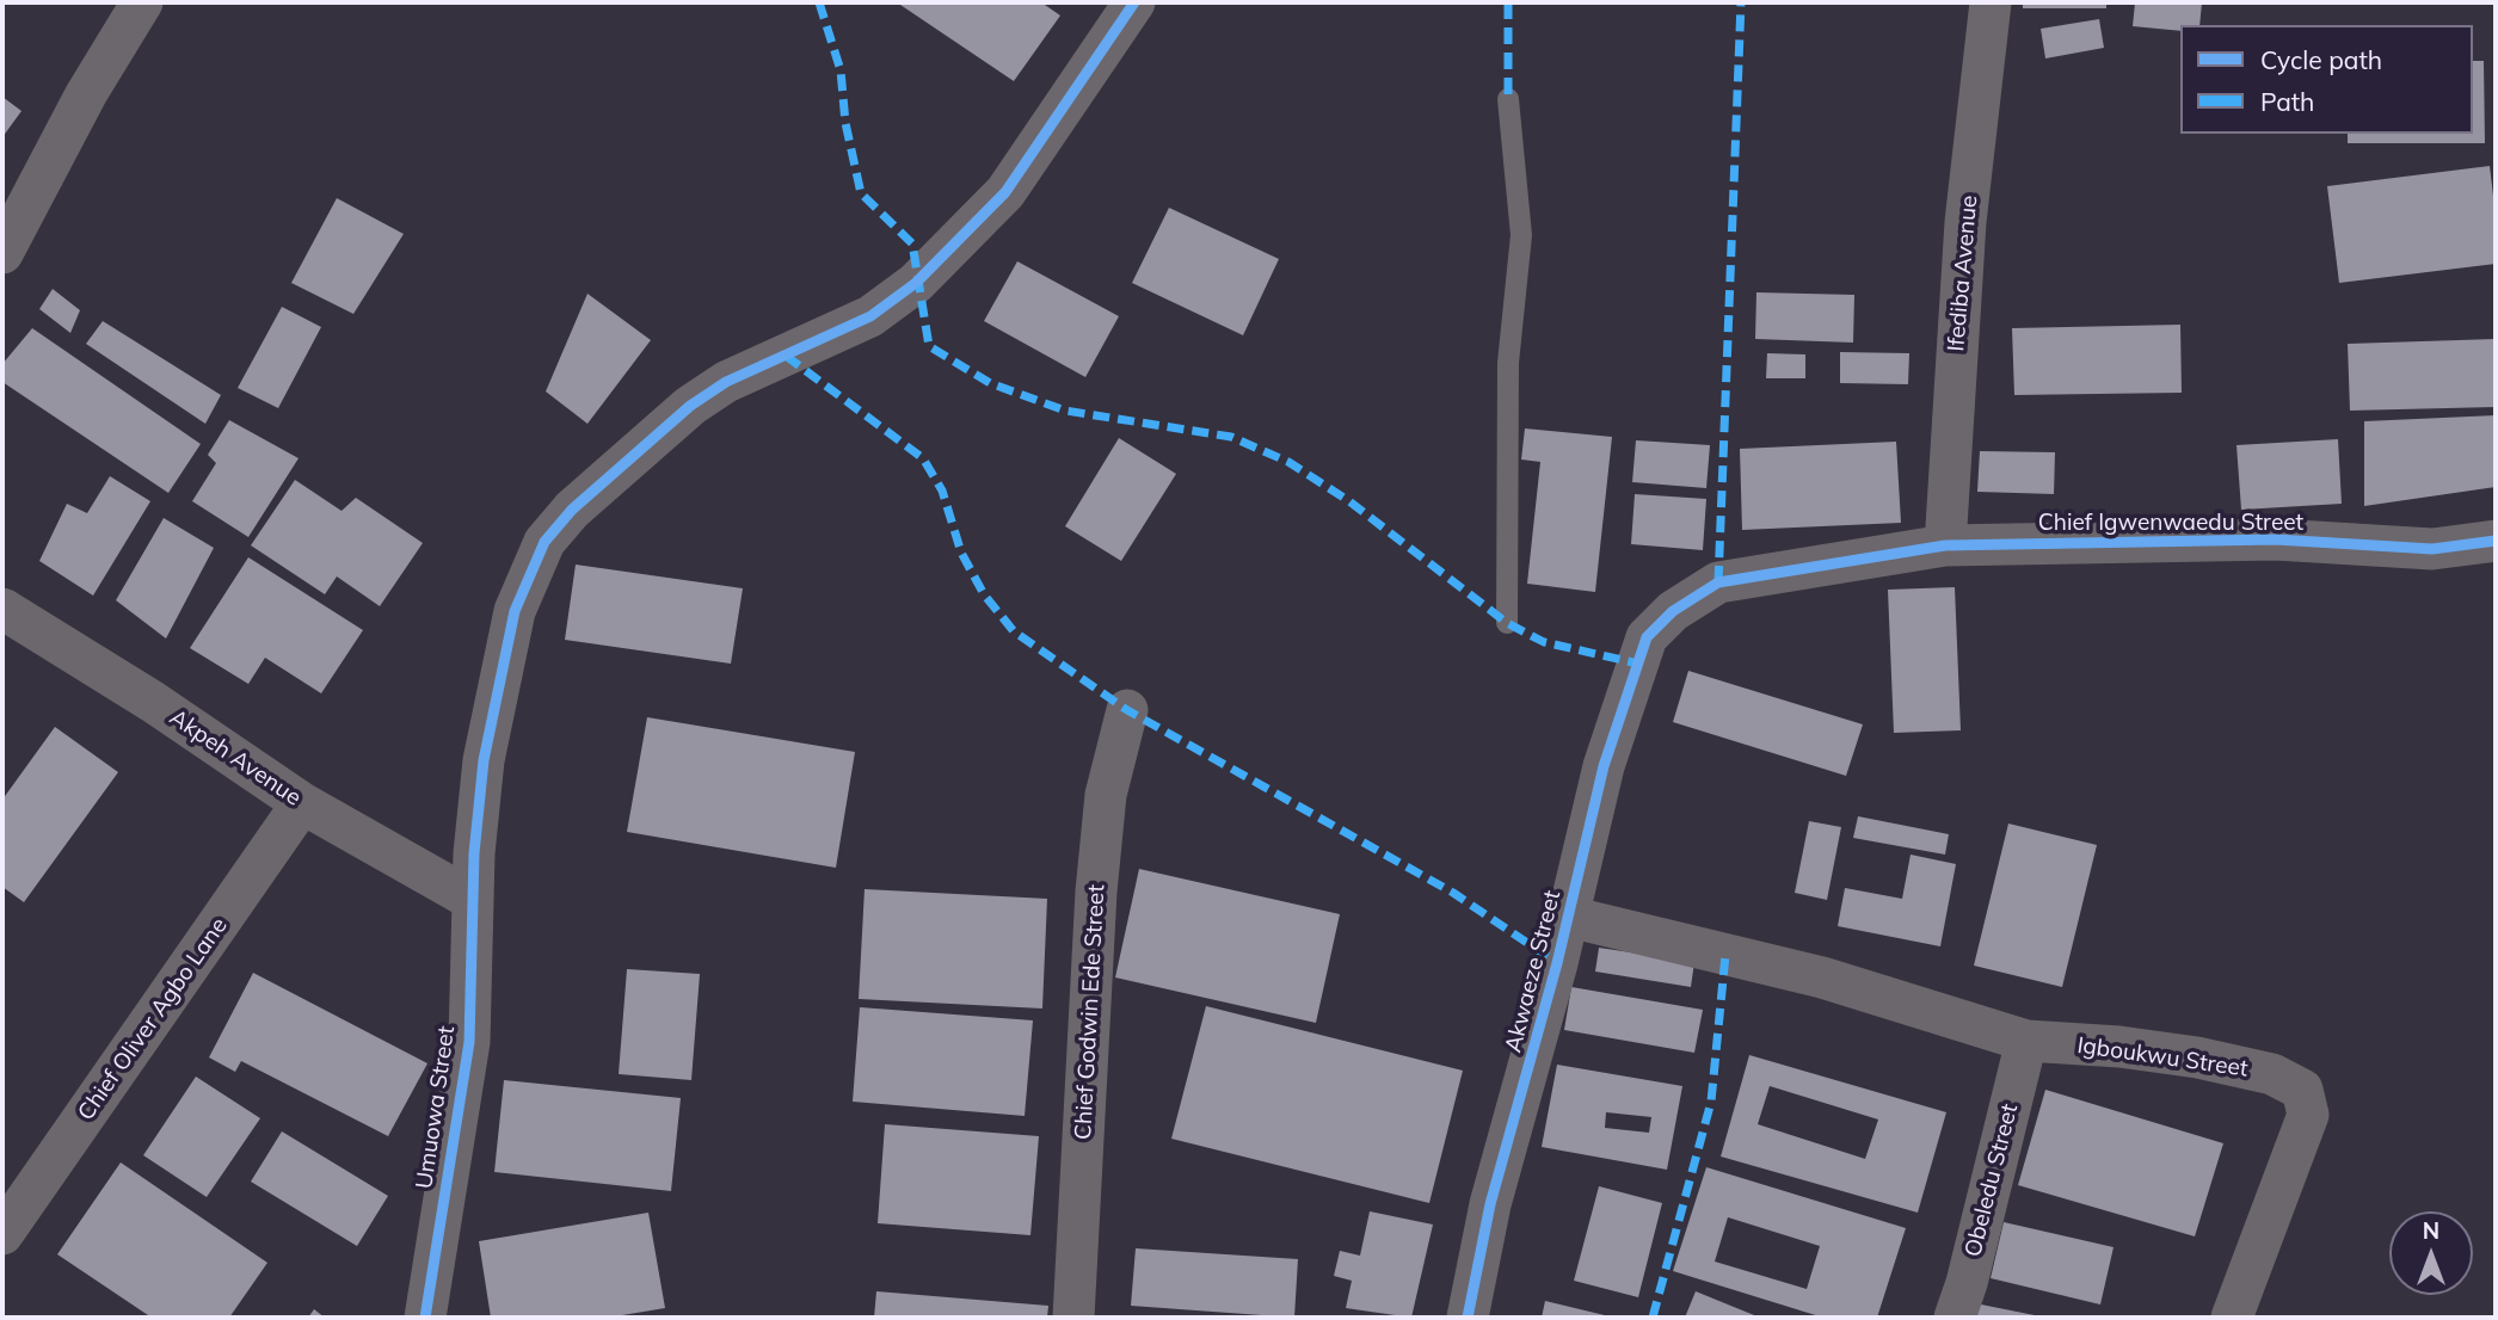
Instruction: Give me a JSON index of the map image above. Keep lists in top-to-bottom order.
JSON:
{
  "streets": {
    "street": [
      "Ifediba Avenue",
      "Chief Igwenwaedu Street",
      "Akpeh Avenue",
      "Akwaeze Street",
      "Chief Godwin Ede Street",
      "Chief Oliver Agbo Lane",
      "Igboukwu Street",
      "Umuowa Street",
      "Obeledu Street"
    ]
  },
  "crossings": [
    ["Ifediba Avenue", "Chief Igwenwaedu Street"],
    ["Chief Igwenwaedu Street", "Akwaeze Street"],
    ["Akpeh Avenue", "Chief Oliver Agbo Lane"],
    ["Akpeh Avenue", "Umuowa Street"],
    ["Akwaeze Street", "Igboukwu Street"],
    ["Igboukwu Street", "Obeledu Street"]
  ],
  "legend": ["Cycle path", "Path"],
  "north": "top"
}
